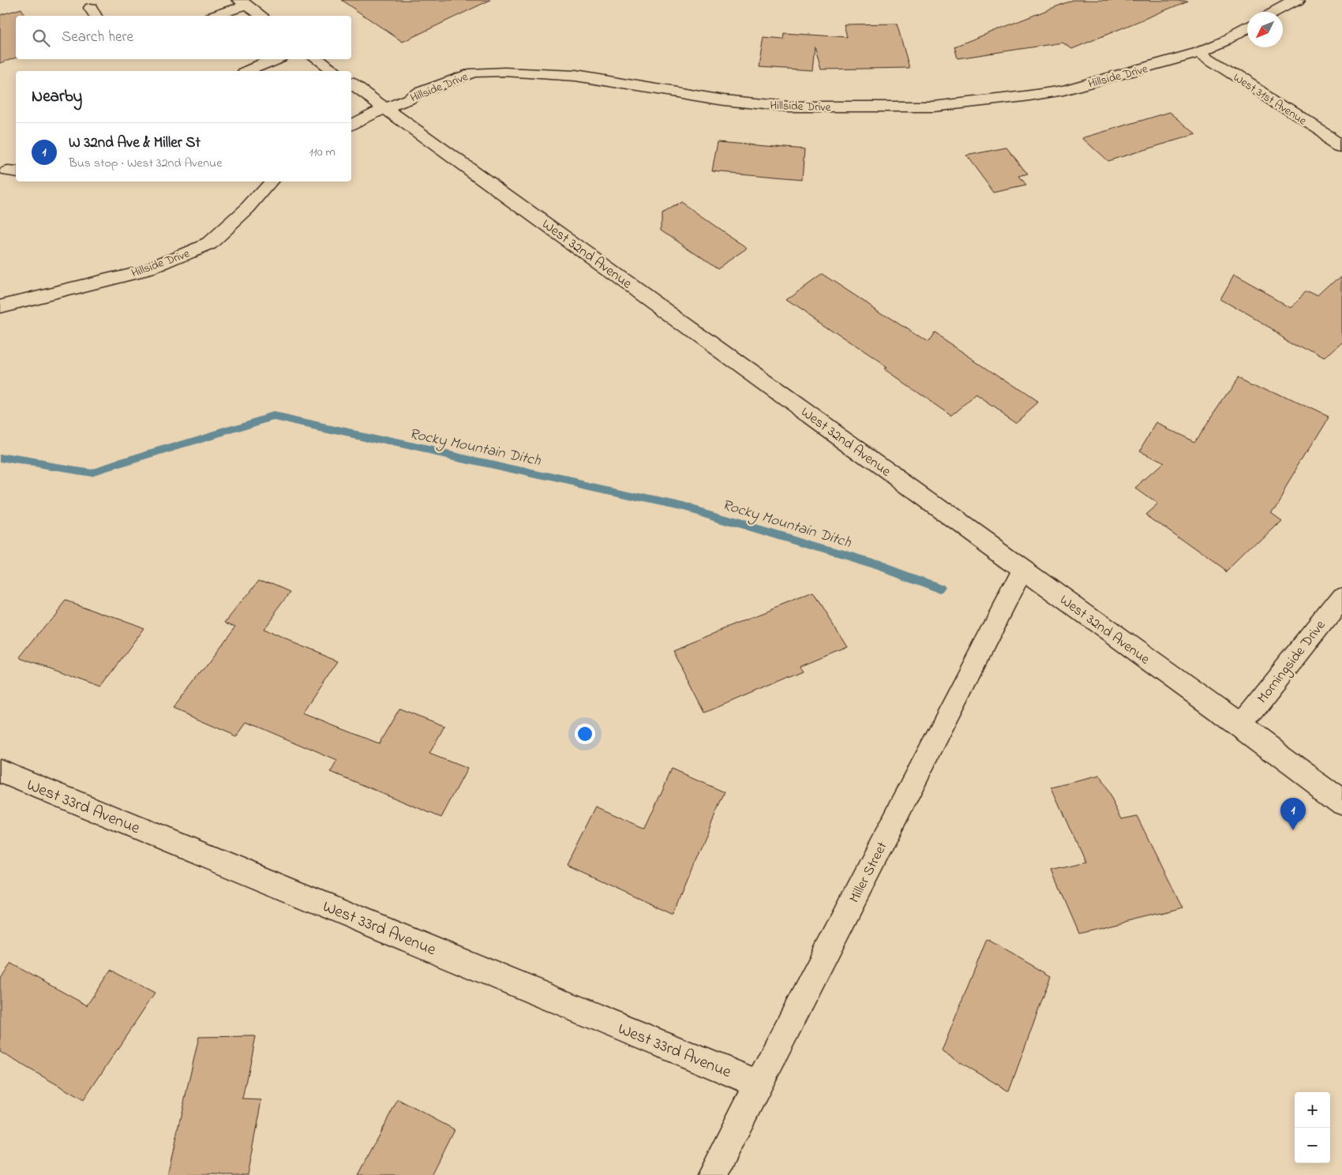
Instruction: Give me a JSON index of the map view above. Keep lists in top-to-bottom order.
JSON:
{
  "streets": {
    "street": [
      "Hillside Drive",
      "West 31st Avenue",
      "West 32nd Avenue",
      "Morningside Drive",
      "West 33rd Avenue",
      "Miller Street"
    ]
  },
  "crossings": [
    ["Hillside Drive", "West 31st Avenue"],
    ["Hillside Drive", "West 32nd Avenue"],
    ["West 32nd Avenue", "Morningside Drive"],
    ["West 32nd Avenue", "Miller Street"],
    ["West 33rd Avenue", "Miller Street"]
  ],
  "water": ["Rocky Mountain Ditch"],
  "north": "bottom left",
  "page": {
    "search": "Search here",
    "heading": "Nearby",
    "list": [
      {
        "mark": "1",
        "name": "W 32nd Ave & Miller St",
        "note": "Bus stop · West 32nd Avenue",
        "value": "110 m"
      }
    ],
    "pins": "1",
    "map_buttons": ["+", "−"]
  }
}
